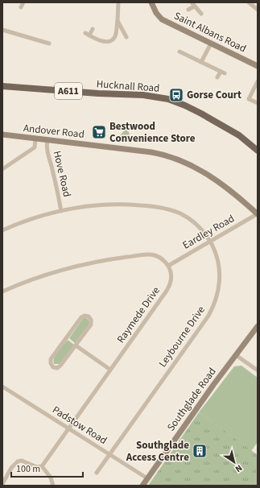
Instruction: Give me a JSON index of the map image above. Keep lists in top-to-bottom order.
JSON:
{
  "streets": {
    "main road": ["Hucknall Road", "A611"],
    "street": [
      "Saint Albans Road",
      "Andover Road",
      "Hove Road",
      "Eardley Road",
      "Raymede Drive",
      "Leybourne Drive",
      "Southglade Road",
      "Padstow Road"
    ]
  },
  "crossings": [
    ["Andover Road", "Hove Road"],
    ["Andover Road", "Eardley Road"],
    ["Hove Road", "Leybourne Drive"],
    ["Eardley Road", "Raymede Drive"],
    ["Eardley Road", "Leybourne Drive"],
    ["Raymede Drive", "Padstow Road"],
    ["Leybourne Drive", "Padstow Road"],
    ["Southglade Road", "Padstow Road"]
  ],
  "places": {
    "bus stop": ["Gorse Court"],
    "supermarket": ["Bestwood Convenience Store"],
    "building": ["Southglade Access Centre"]
  },
  "scale_bar": "100 m",
  "north": "bottom right"
}
